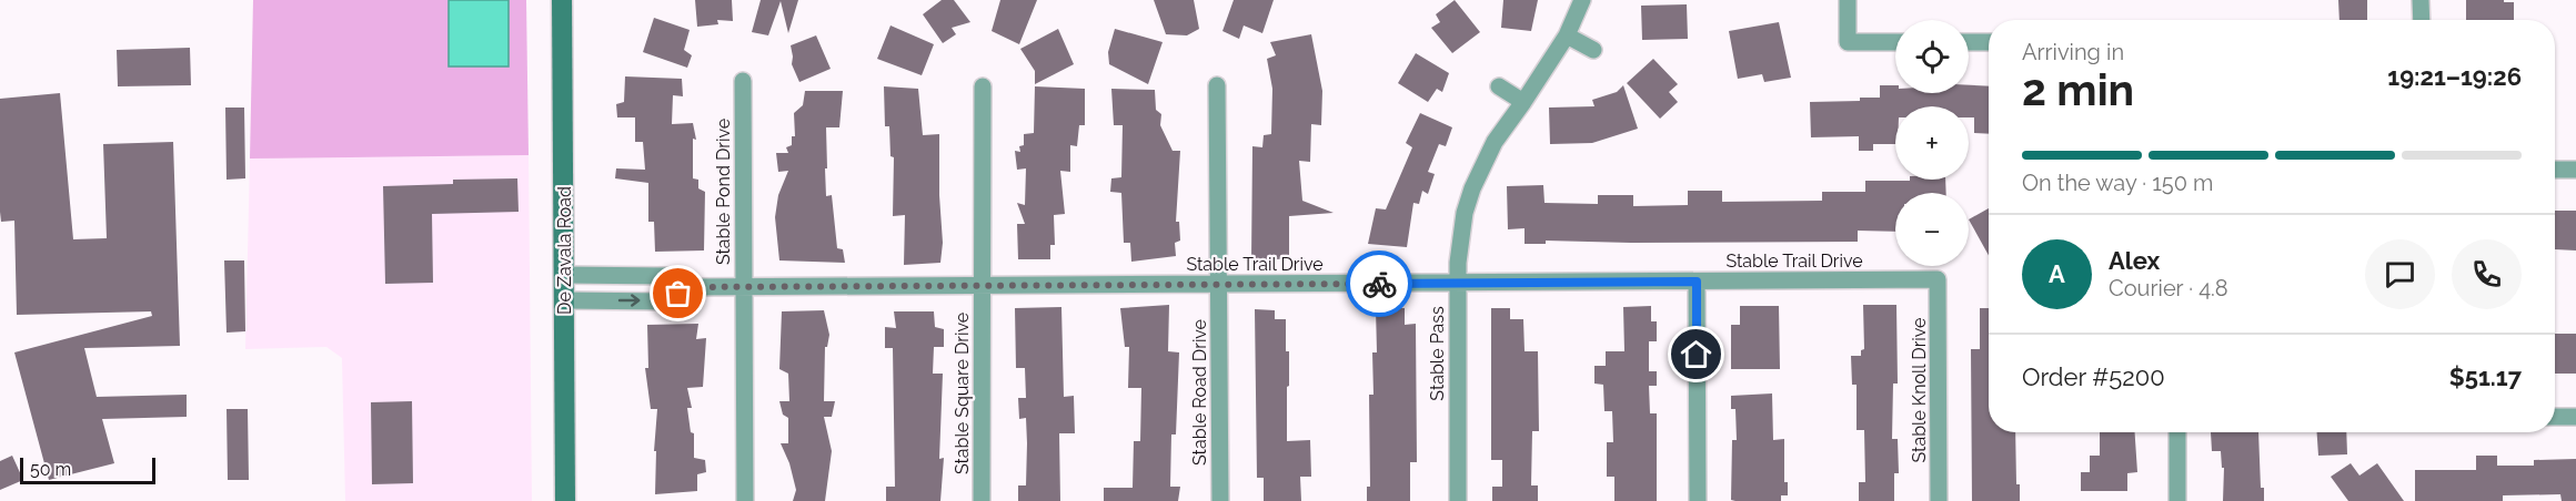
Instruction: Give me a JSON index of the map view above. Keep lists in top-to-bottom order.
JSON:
{
  "streets": {
    "main road": ["De Zavala Road"],
    "street": [
      "Stable Pond Drive",
      "Stable Trail Drive",
      "Stable Pass",
      "Stable Knoll Drive",
      "Stable Road Drive",
      "Stable Square Drive"
    ]
  },
  "crossings": [
    ["Stable Pond Drive", "Stable Trail Drive"],
    ["De Zavala Road", "Stable Trail Drive"],
    ["Stable Trail Drive", "Stable Pass"],
    ["Stable Trail Drive", "Stable Knoll Drive"],
    ["Stable Trail Drive", "Stable Road Drive"],
    ["Stable Trail Drive", "Stable Square Drive"]
  ],
  "scale_bar": "50 m",
  "page": {
    "map_buttons": ["+", "−"],
    "heading": ["2 min", "Arriving in", "19:21–19:26"],
    "panel": [
      "Alex",
      "Courier · 4.8",
      "Order #5200",
      "$51.17"
    ],
    "bar": "On the way · 150 m",
    "round": "A",
    "scale": "50 m"
  }
}
